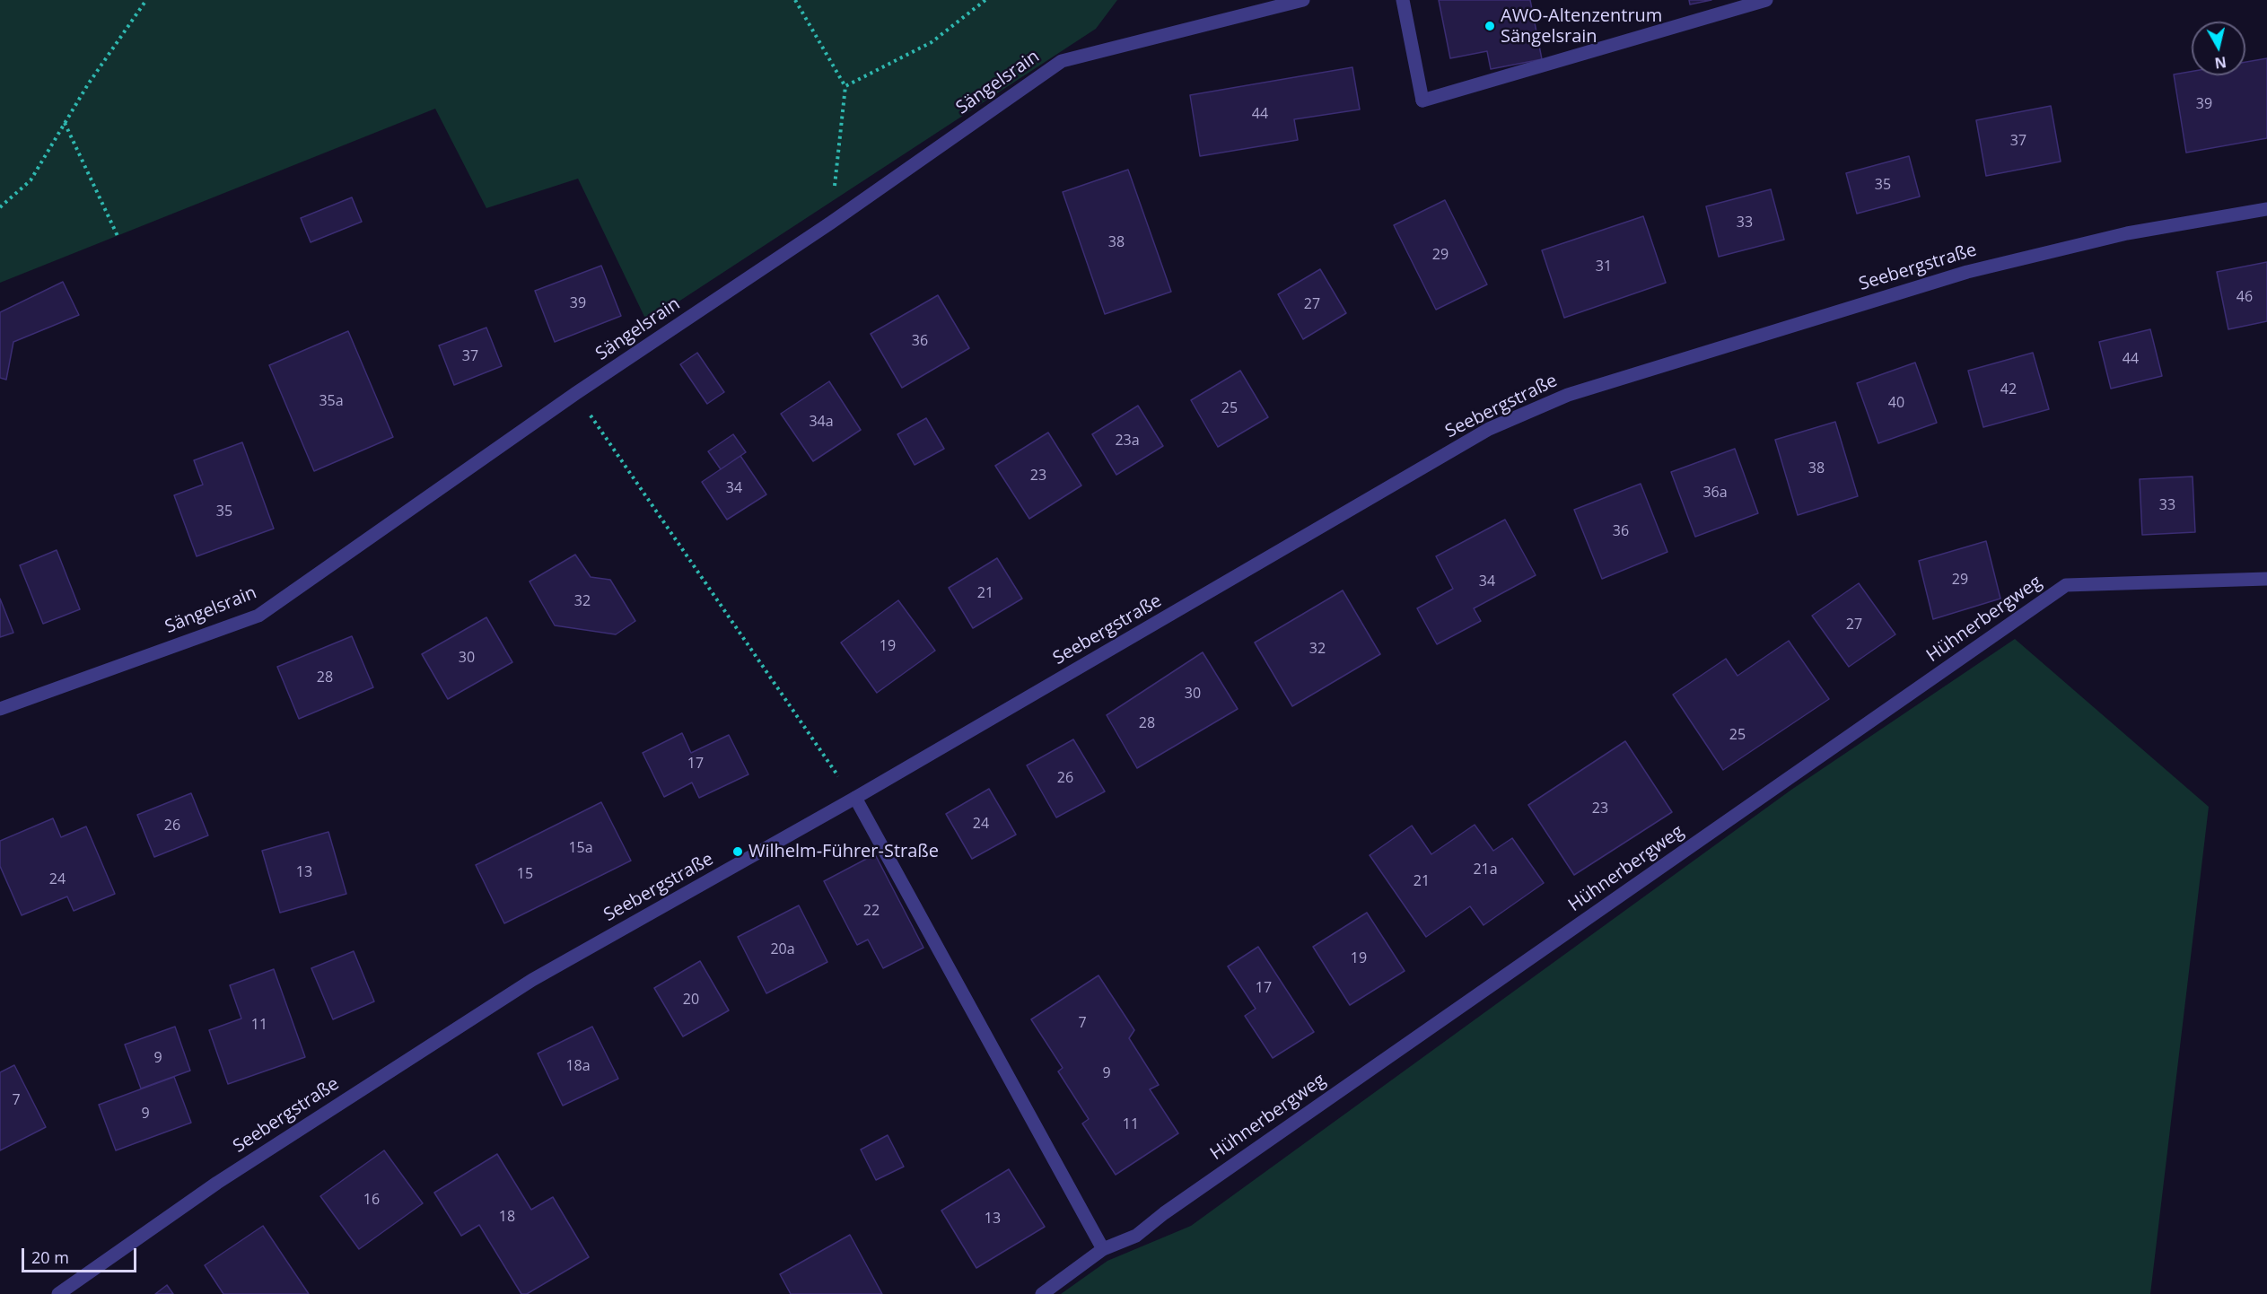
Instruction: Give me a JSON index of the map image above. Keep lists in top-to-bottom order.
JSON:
{
  "streets": {
    "street": ["Sängelsrain", "Seebergstraße", "Hühnerbergweg"]
  },
  "places": ["AWO-Altenzentrum Sängelsrain", "Wilhelm-Führer-Straße"],
  "house_numbers": [
    "39",
    "44",
    "37",
    "35",
    "33",
    "38",
    "29",
    "31",
    "46",
    "39",
    "27",
    "36",
    "37",
    "44",
    "42",
    "35a",
    "40",
    "25",
    "34a",
    "23a",
    "38",
    "23",
    "34",
    "36a",
    "33",
    "35",
    "36",
    "29",
    "34",
    "21",
    "32",
    "27",
    "19",
    "32",
    "30",
    "28",
    "30",
    "28",
    "25",
    "17",
    "26",
    "23",
    "24",
    "26",
    "15a",
    "21a",
    "13",
    "15",
    "24",
    "21",
    "22",
    "20a",
    "19",
    "17",
    "20",
    "7",
    "11",
    "9",
    "18a",
    "9",
    "7",
    "9",
    "11",
    "16",
    "18",
    "13"
  ],
  "scale_bar": "20 m",
  "north": "bottom"
}
